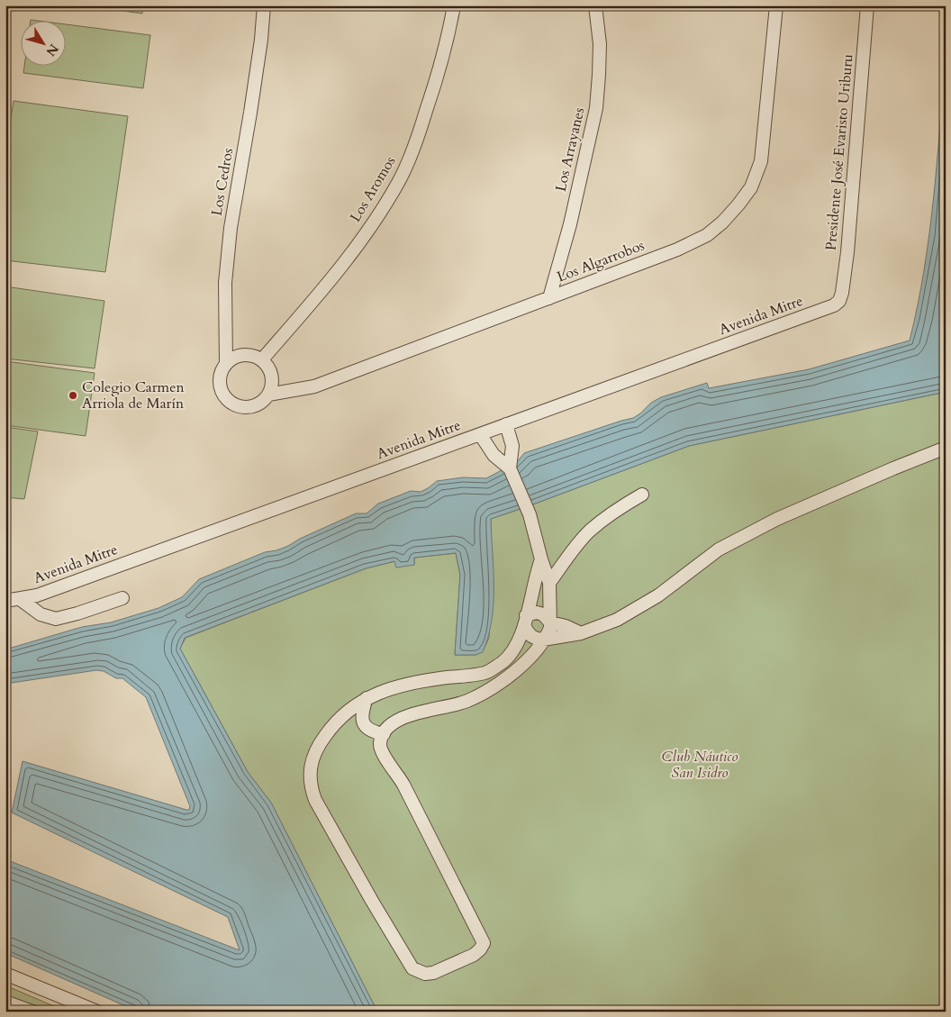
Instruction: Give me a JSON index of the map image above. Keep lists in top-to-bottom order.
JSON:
{
  "streets": {
    "street": [
      "Los Arrayanes",
      "Presidente José Evaristo Uriburu",
      "Los Cedros",
      "Los Aromos",
      "Los Algarrobos",
      "Avenida Mitre"
    ]
  },
  "crossings": [
    ["Los Arrayanes", "Los Algarrobos"],
    ["Presidente José Evaristo Uriburu", "Avenida Mitre"],
    ["Los Cedros", "Los Aromos"],
    ["Los Cedros", "Los Algarrobos"],
    ["Los Aromos", "Los Algarrobos"]
  ],
  "parks": ["Club Náutico San Isidro"],
  "places": ["Colegio Carmen Arriola de Marín"],
  "north": "bottom right"
}
